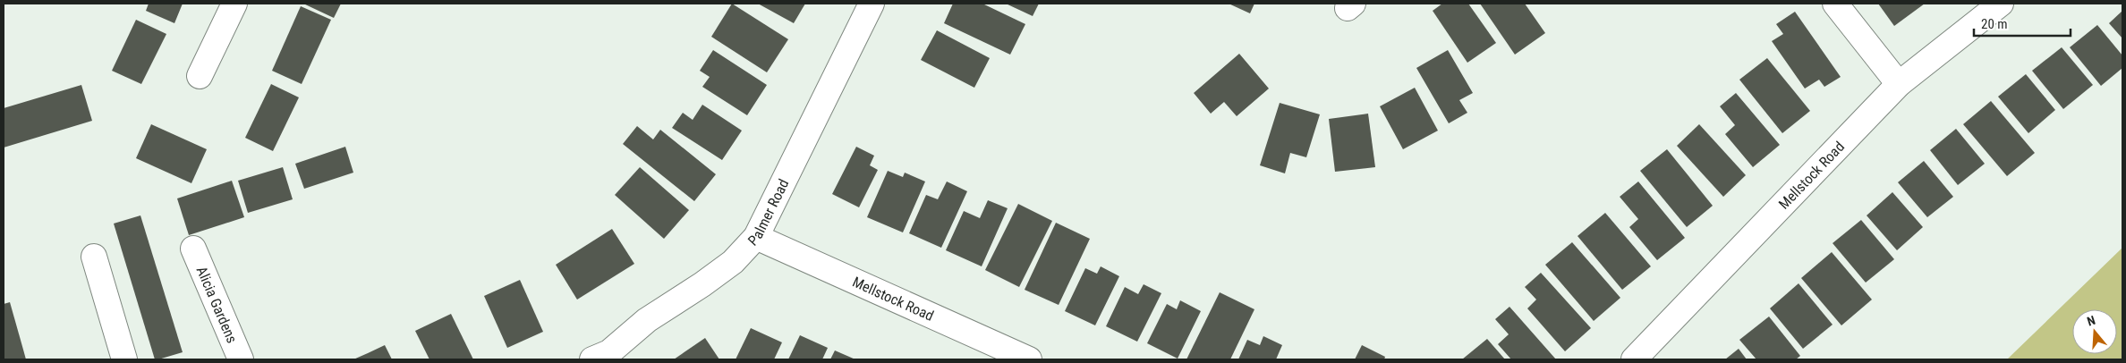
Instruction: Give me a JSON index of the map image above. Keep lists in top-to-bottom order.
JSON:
{
  "streets": {
    "street": ["Mellstock Road", "Palmer Road", "Alicia Gardens"]
  },
  "crossings": [
    ["Mellstock Road", "Palmer Road"]
  ],
  "scale_bar": "20 m",
  "north": "top"
}
